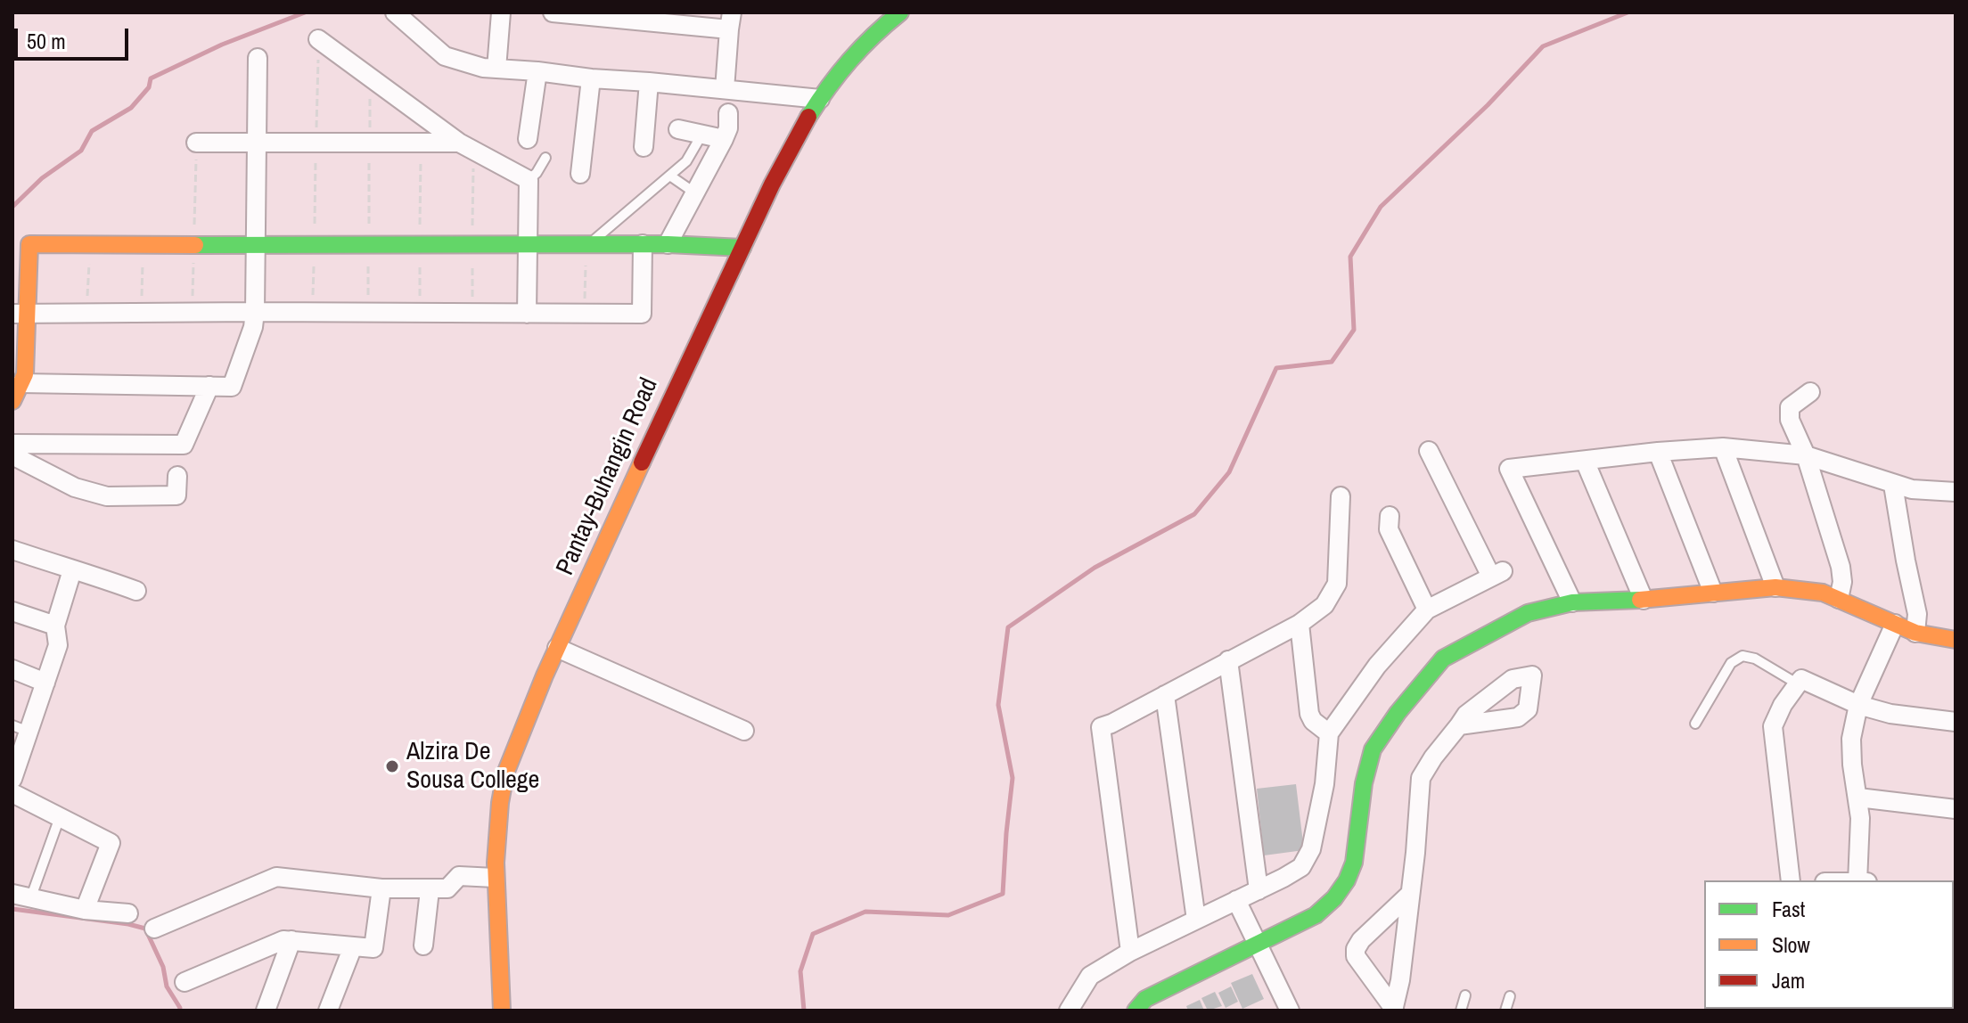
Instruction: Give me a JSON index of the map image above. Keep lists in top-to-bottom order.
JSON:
{
  "streets": {
    "street": ["Pantay-Buhangin Road"]
  },
  "places": ["Alzira De Sousa College"],
  "legend": ["Fast", "Slow", "Jam"],
  "scale_bar": "50 m"
}
